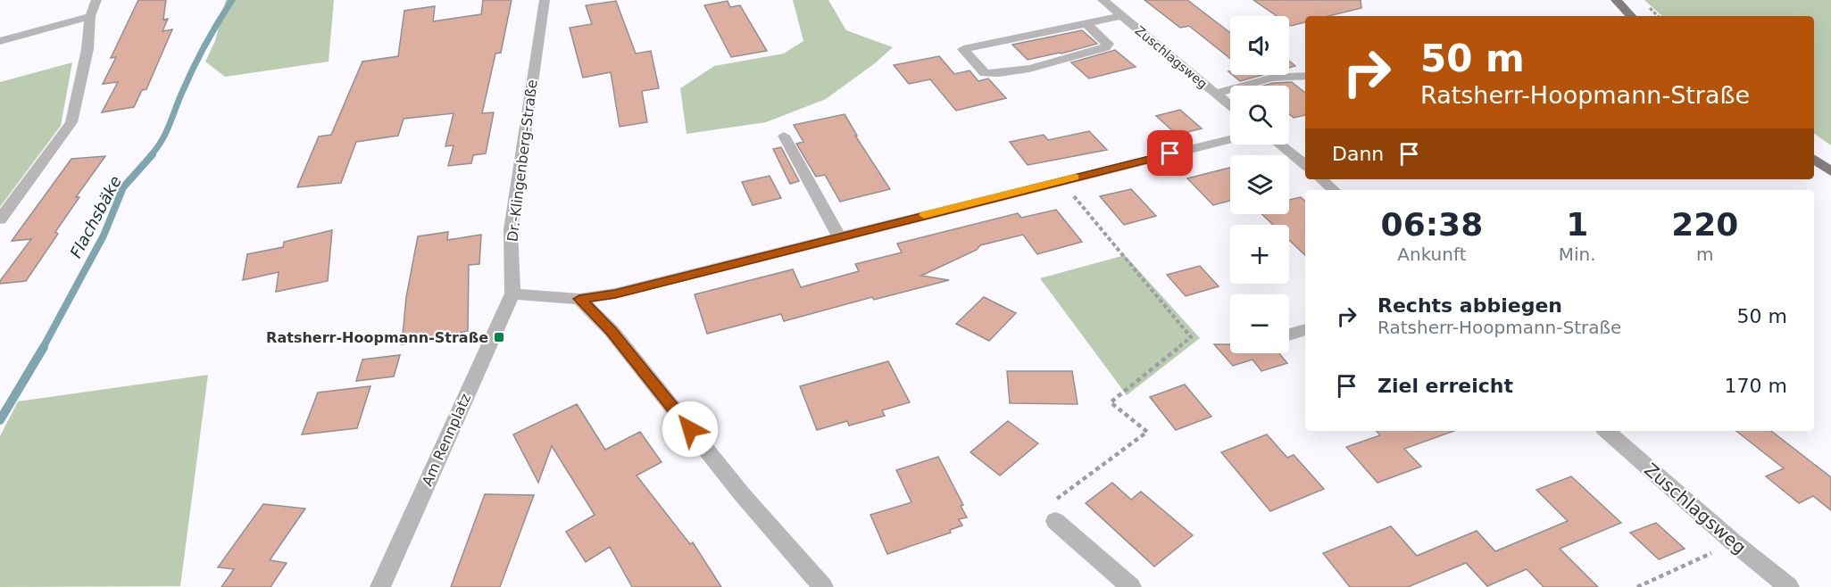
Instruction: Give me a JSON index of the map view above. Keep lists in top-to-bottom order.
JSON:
{
  "streets": {
    "street": ["Zuschlagsweg", "Dr.-Klingenberg-Straße", "Am Rennplatz"]
  },
  "crossings": [
    ["Dr.-Klingenberg-Straße", "Am Rennplatz"]
  ],
  "water": ["Flachsbäke"],
  "places": {
    "transit": ["Ratsherr-Hoopmann-Straße"]
  },
  "page": {
    "map_buttons": ["+", "−"],
    "turn": ["50 m", "Ratsherr-Hoopmann-Straße"],
    "then": "Dann",
    "eta": [
      "06:38",
      "Ankunft",
      "1",
      "Min.",
      "220",
      "m"
    ],
    "list": [
      {
        "name": "Rechts abbiegen",
        "note": "Ratsherr-Hoopmann-Straße",
        "value": "50 m"
      },
      {
        "name": "Ziel erreicht",
        "value": "170 m"
      }
    ]
  }
}
